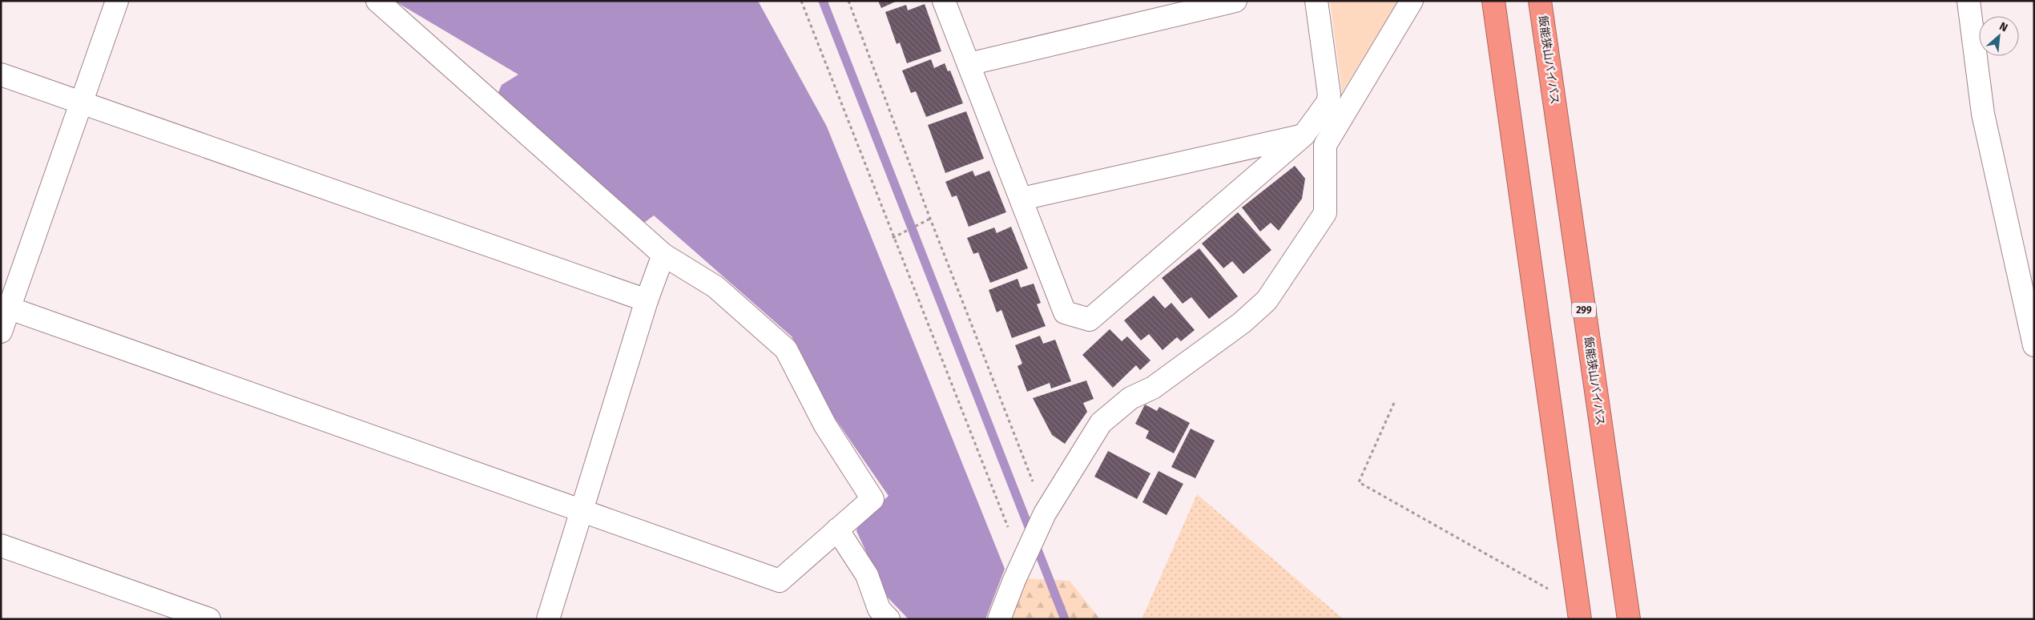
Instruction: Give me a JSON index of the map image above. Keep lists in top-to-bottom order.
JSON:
{
  "streets": {
    "highway": ["飯能狭山バイパス", "299"]
  },
  "north": "top right"
}
